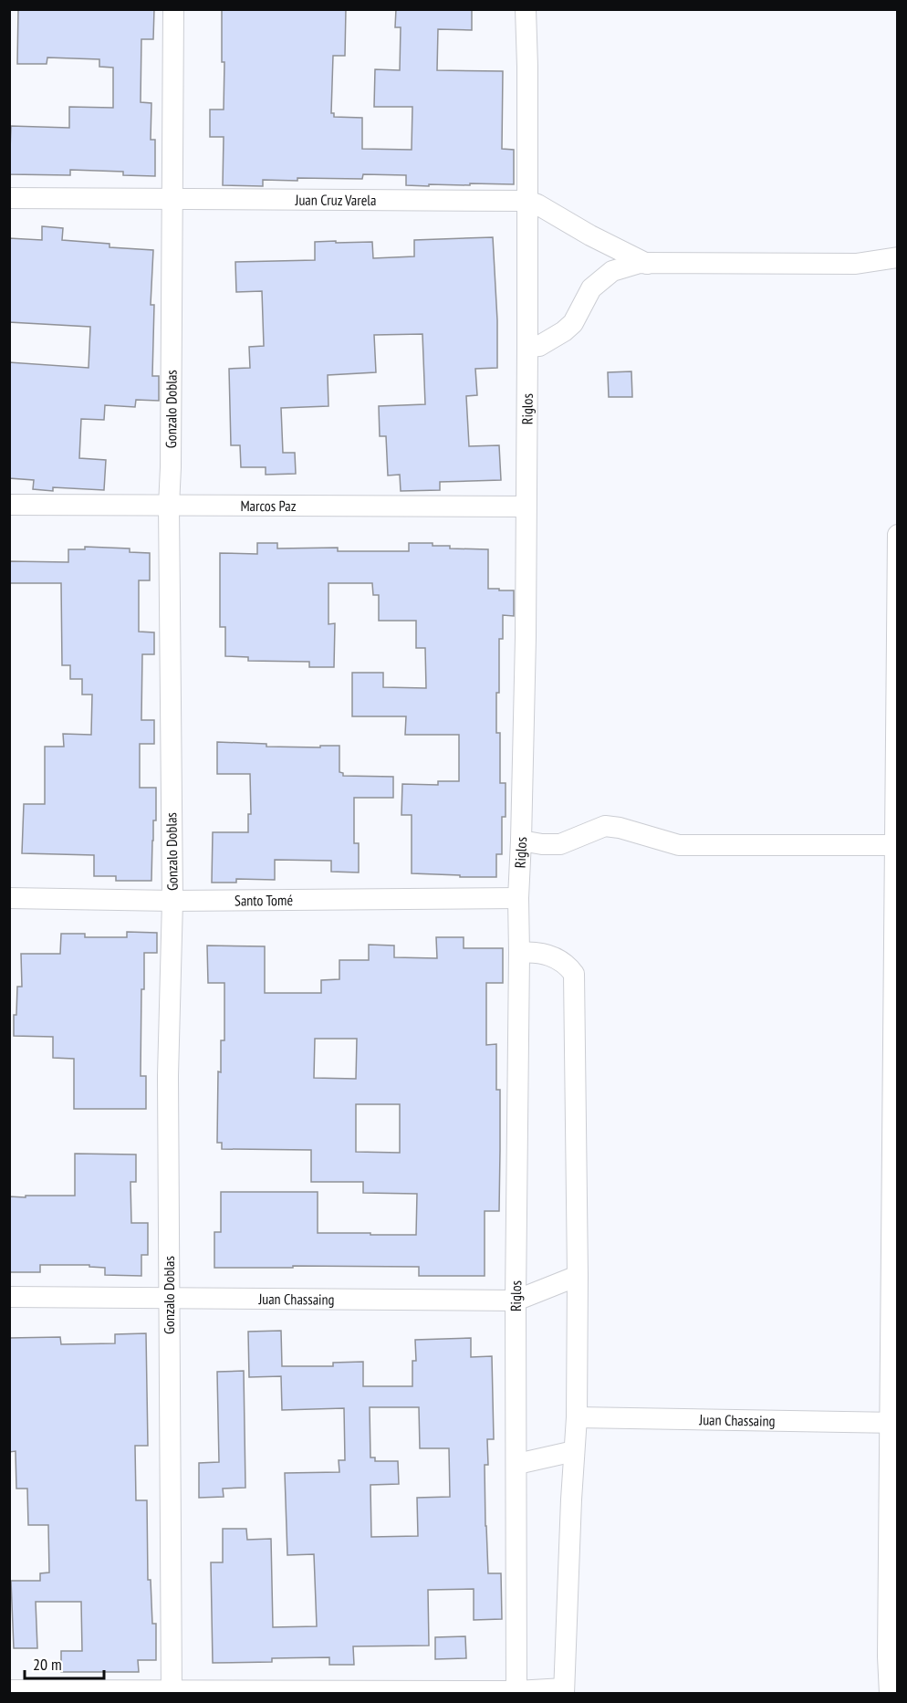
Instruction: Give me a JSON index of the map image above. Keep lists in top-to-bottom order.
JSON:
{
  "streets": {
    "street": [
      "Juan Cruz Varela",
      "Gonzalo Doblas",
      "Riglos",
      "Marcos Paz",
      "Santo Tomé",
      "Juan Chassaing"
    ]
  },
  "crossings": [
    ["Juan Cruz Varela", "Gonzalo Doblas"],
    ["Juan Cruz Varela", "Riglos"],
    ["Gonzalo Doblas", "Marcos Paz"],
    ["Gonzalo Doblas", "Santo Tomé"],
    ["Gonzalo Doblas", "Juan Chassaing"],
    ["Riglos", "Marcos Paz"],
    ["Riglos", "Santo Tomé"],
    ["Riglos", "Juan Chassaing"]
  ],
  "scale_bar": "20 m"
}
